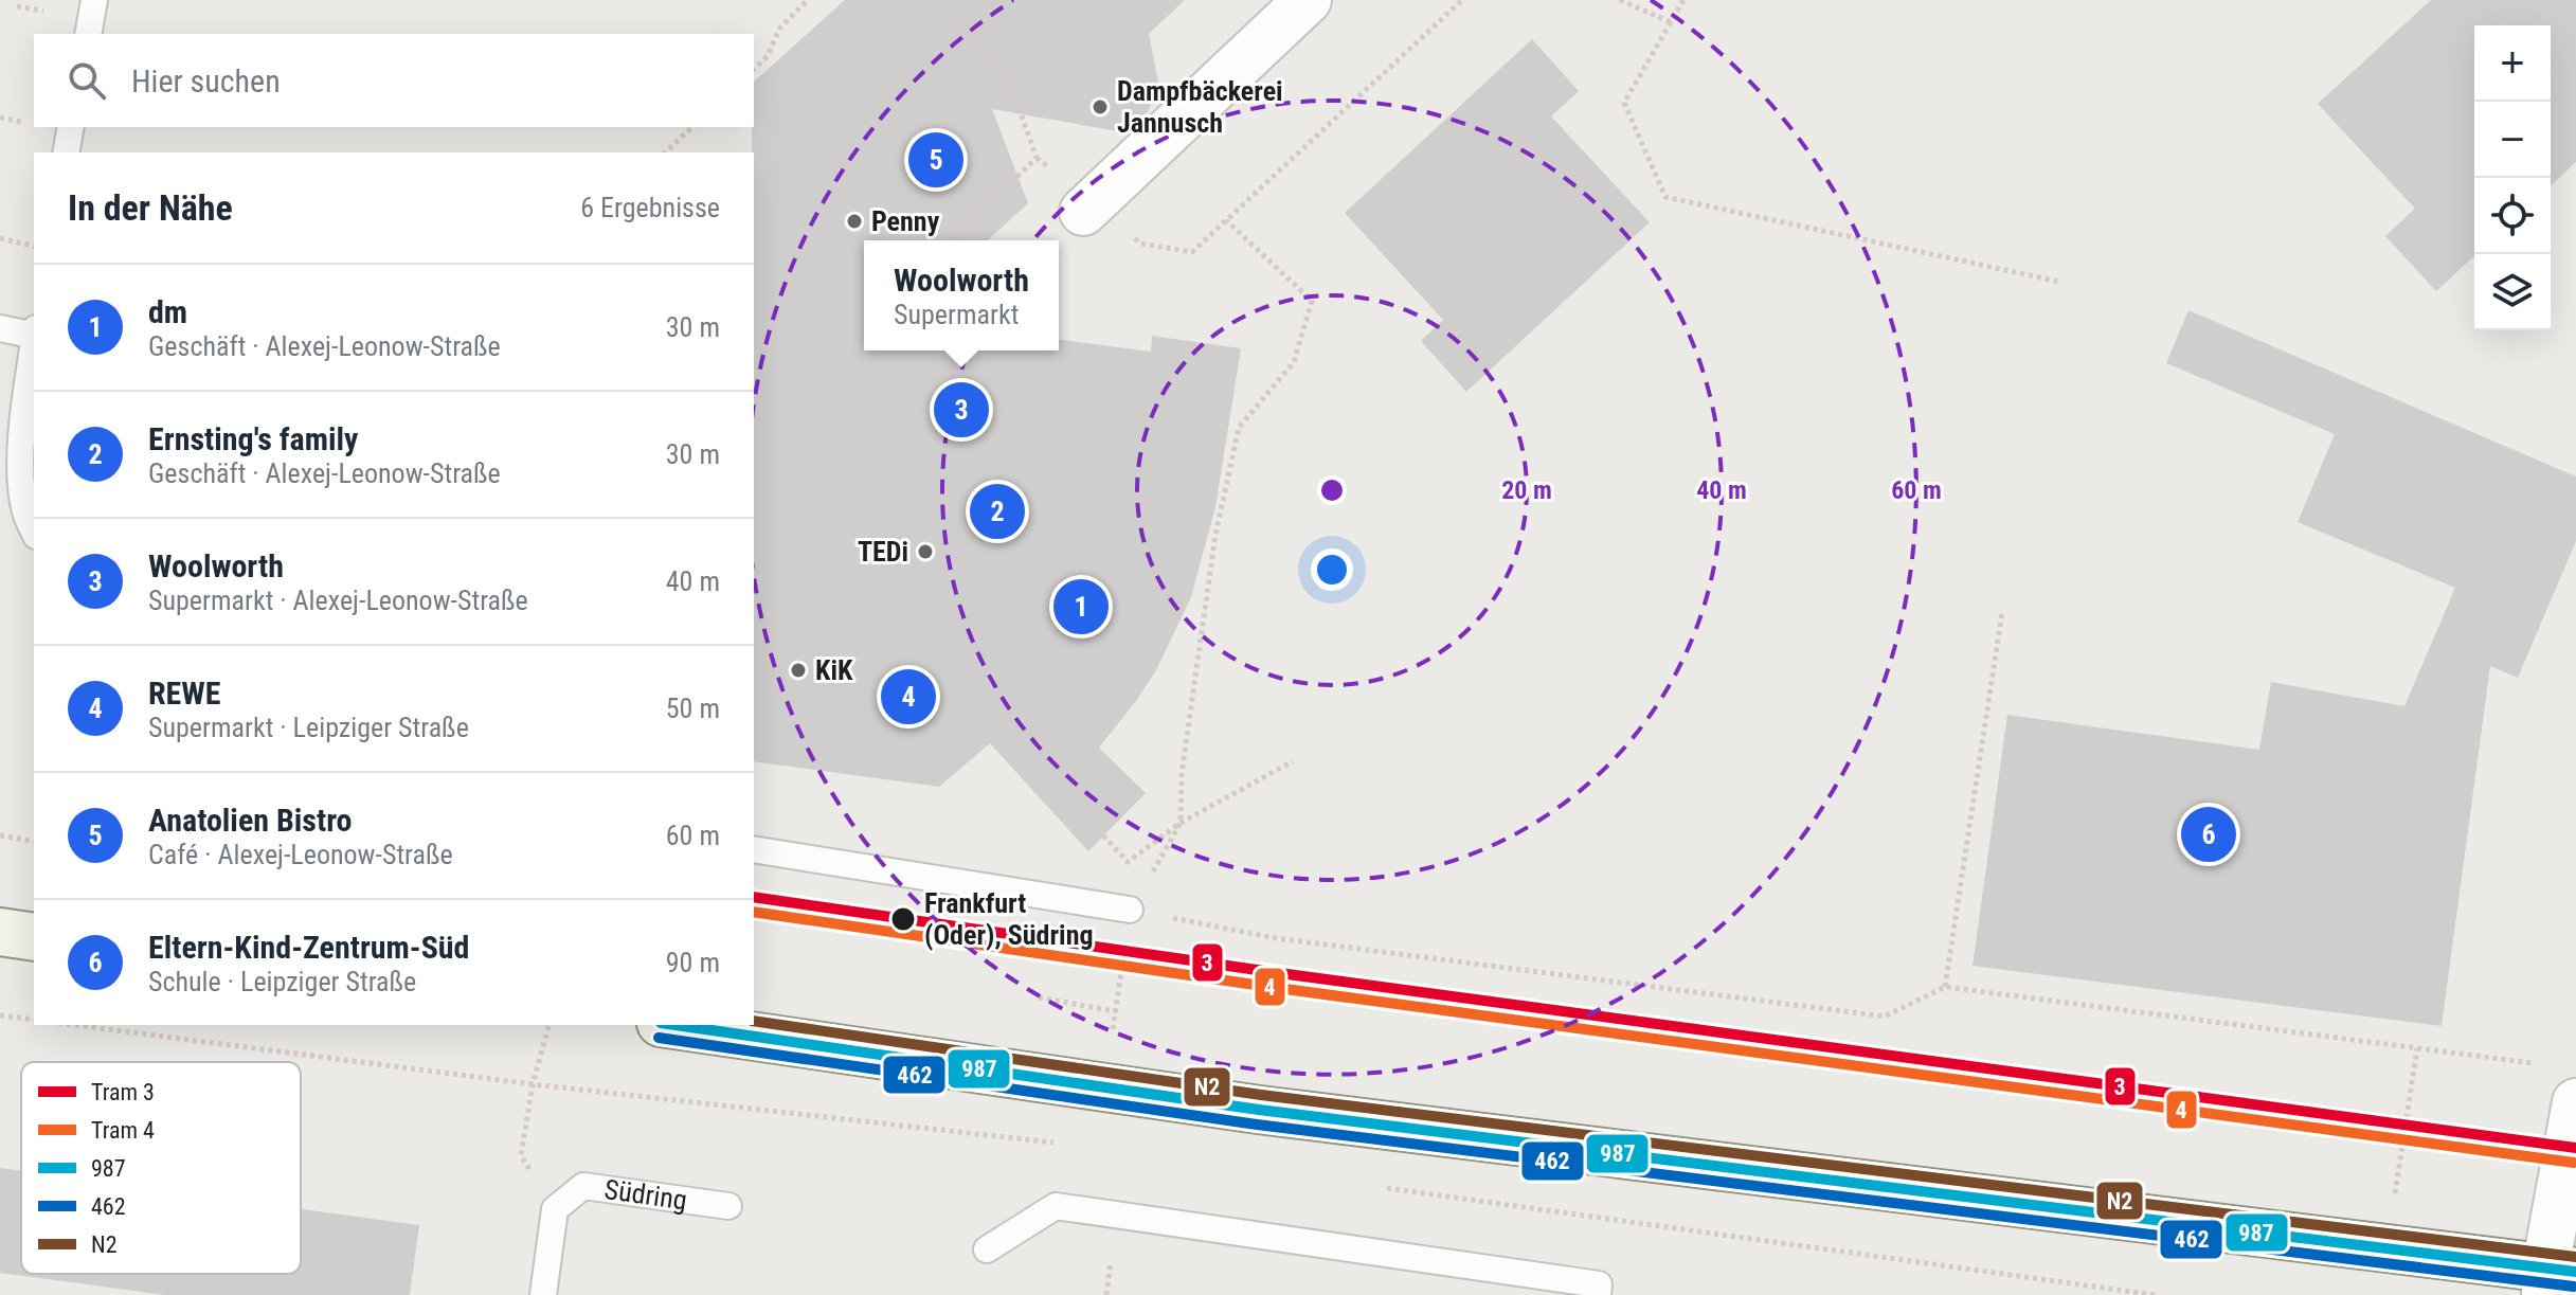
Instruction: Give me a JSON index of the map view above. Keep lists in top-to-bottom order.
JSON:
{
  "streets": {
    "lane": ["Südring"]
  },
  "places": [
    "Dampfbäckerei Jannusch",
    "Penny",
    "TEDi",
    "KiK",
    "Frankfurt (Oder), Südring"
  ],
  "lines": [
    "tram line 3",
    "tram line 4",
    "transit line N2",
    "transit line 987",
    "transit line 462"
  ],
  "legend": [
    "Tram 3",
    "Tram 4",
    "987",
    "462",
    "N2"
  ],
  "page": {
    "map_buttons": ["+", "−"],
    "search": "Hier suchen",
    "pins": [
      "5",
      "3",
      "2",
      "1",
      "4",
      "6"
    ],
    "heading": ["In der Nähe", "6 Ergebnisse"],
    "popup": ["Woolworth", "Supermarkt"],
    "list": [
      {
        "mark": "1",
        "name": "dm",
        "note": "Geschäft · Alexej-Leonow-Straße",
        "value": "30 m"
      },
      {
        "mark": "2",
        "name": "Ernsting's family",
        "note": "Geschäft · Alexej-Leonow-Straße",
        "value": "30 m"
      },
      {
        "mark": "3",
        "name": "Woolworth",
        "note": "Supermarkt · Alexej-Leonow-Straße",
        "value": "40 m"
      },
      {
        "mark": "4",
        "name": "REWE",
        "note": "Supermarkt · Leipziger Straße",
        "value": "50 m"
      },
      {
        "mark": "5",
        "name": "Anatolien Bistro",
        "note": "Café · Alexej-Leonow-Straße",
        "value": "60 m"
      },
      {
        "mark": "6",
        "name": "Eltern-Kind-Zentrum-Süd",
        "note": "Schule · Leipziger Straße",
        "value": "90 m"
      }
    ]
  },
  "rings": ["20 m", "40 m", "60 m"]
}
